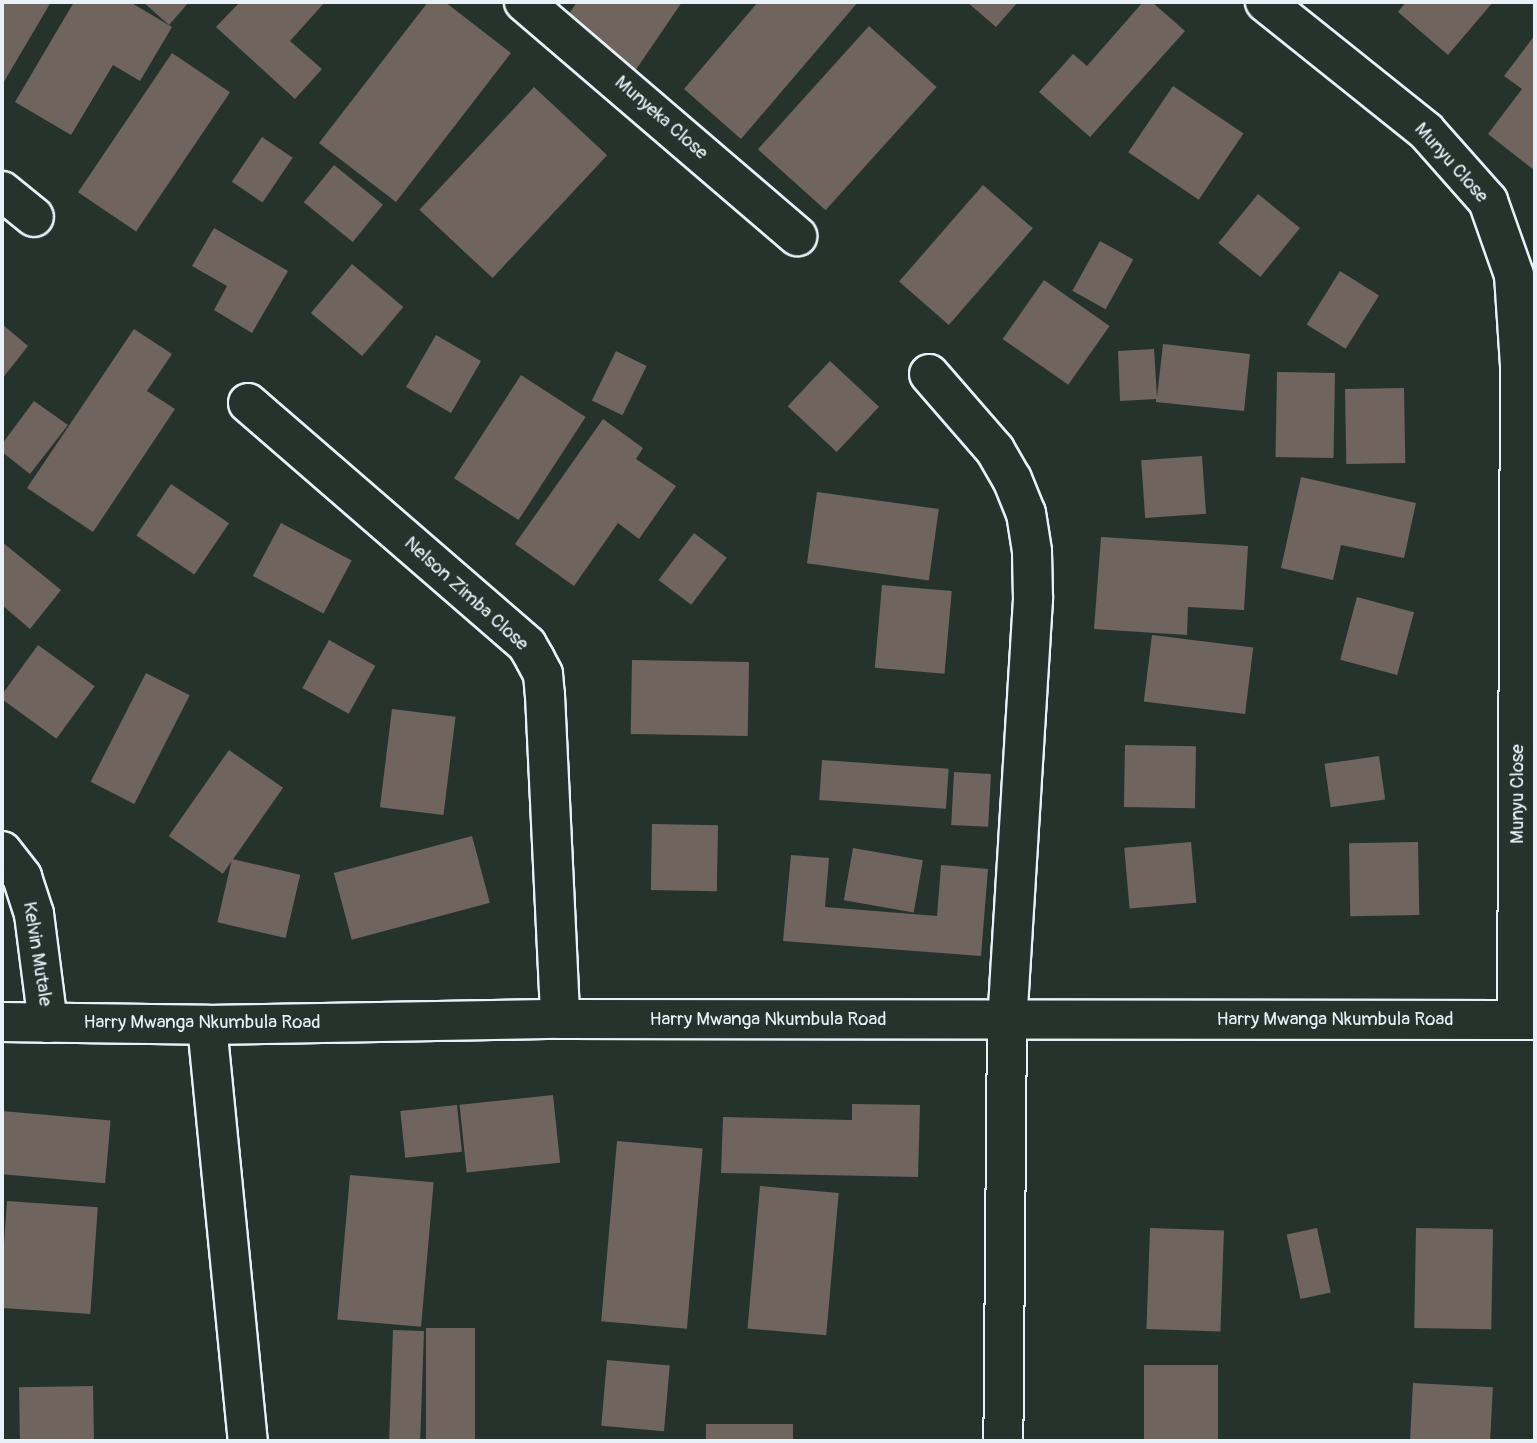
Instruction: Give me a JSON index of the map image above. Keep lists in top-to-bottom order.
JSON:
{
  "streets": {
    "street": [
      "Munyeka Close",
      "Munyu Close",
      "Nelson Zimba Close",
      "Kelvin Mutale",
      "Harry Mwanga Nkumbula Road"
    ]
  },
  "crossings": [
    ["Munyu Close", "Harry Mwanga Nkumbula Road"],
    ["Nelson Zimba Close", "Harry Mwanga Nkumbula Road"],
    ["Kelvin Mutale", "Harry Mwanga Nkumbula Road"]
  ]
}
